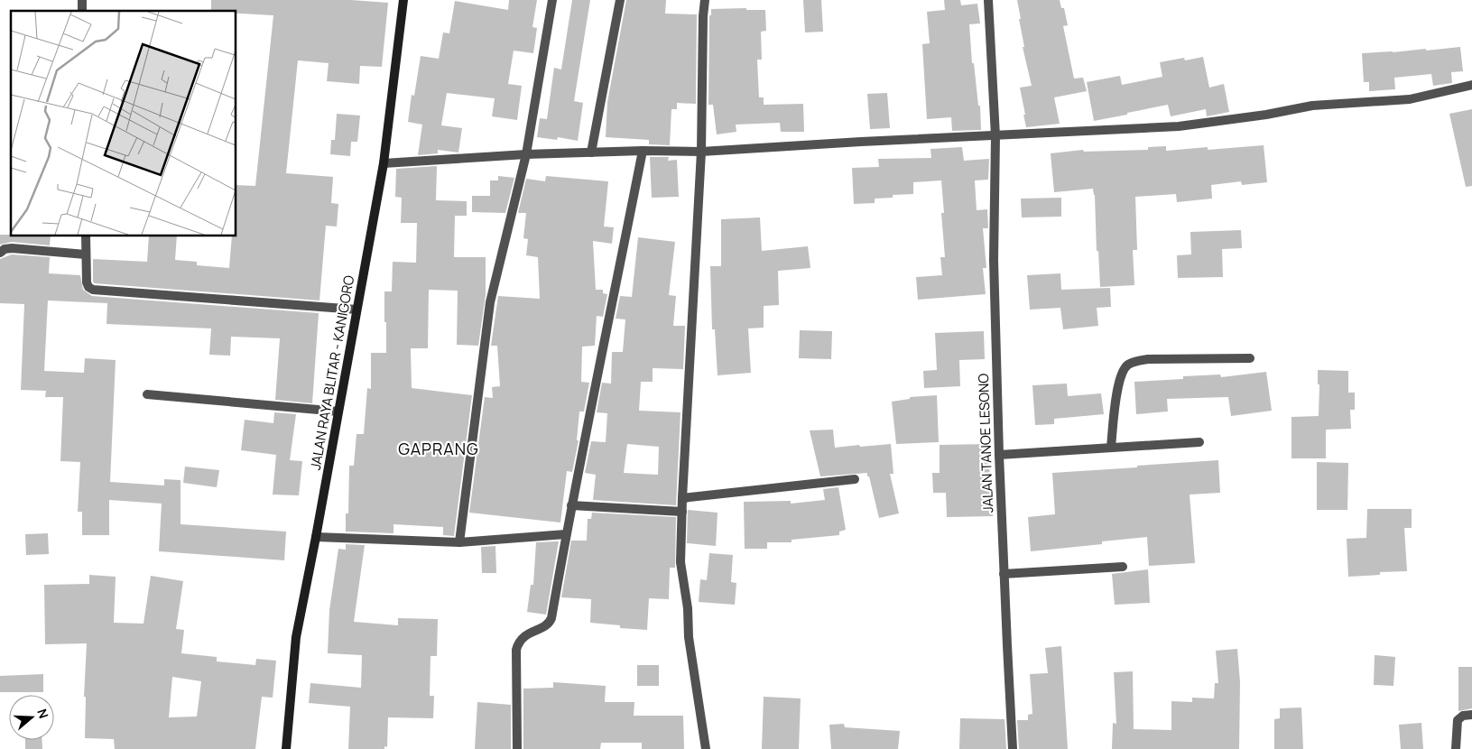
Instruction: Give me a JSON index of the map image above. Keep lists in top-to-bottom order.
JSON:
{
  "streets": {
    "main road": ["JALAN RAYA BLITAR - KANIGORO"],
    "street": ["JALAN TANOE LESONO"]
  },
  "districts": ["GAPRANG"],
  "north": "right"
}
